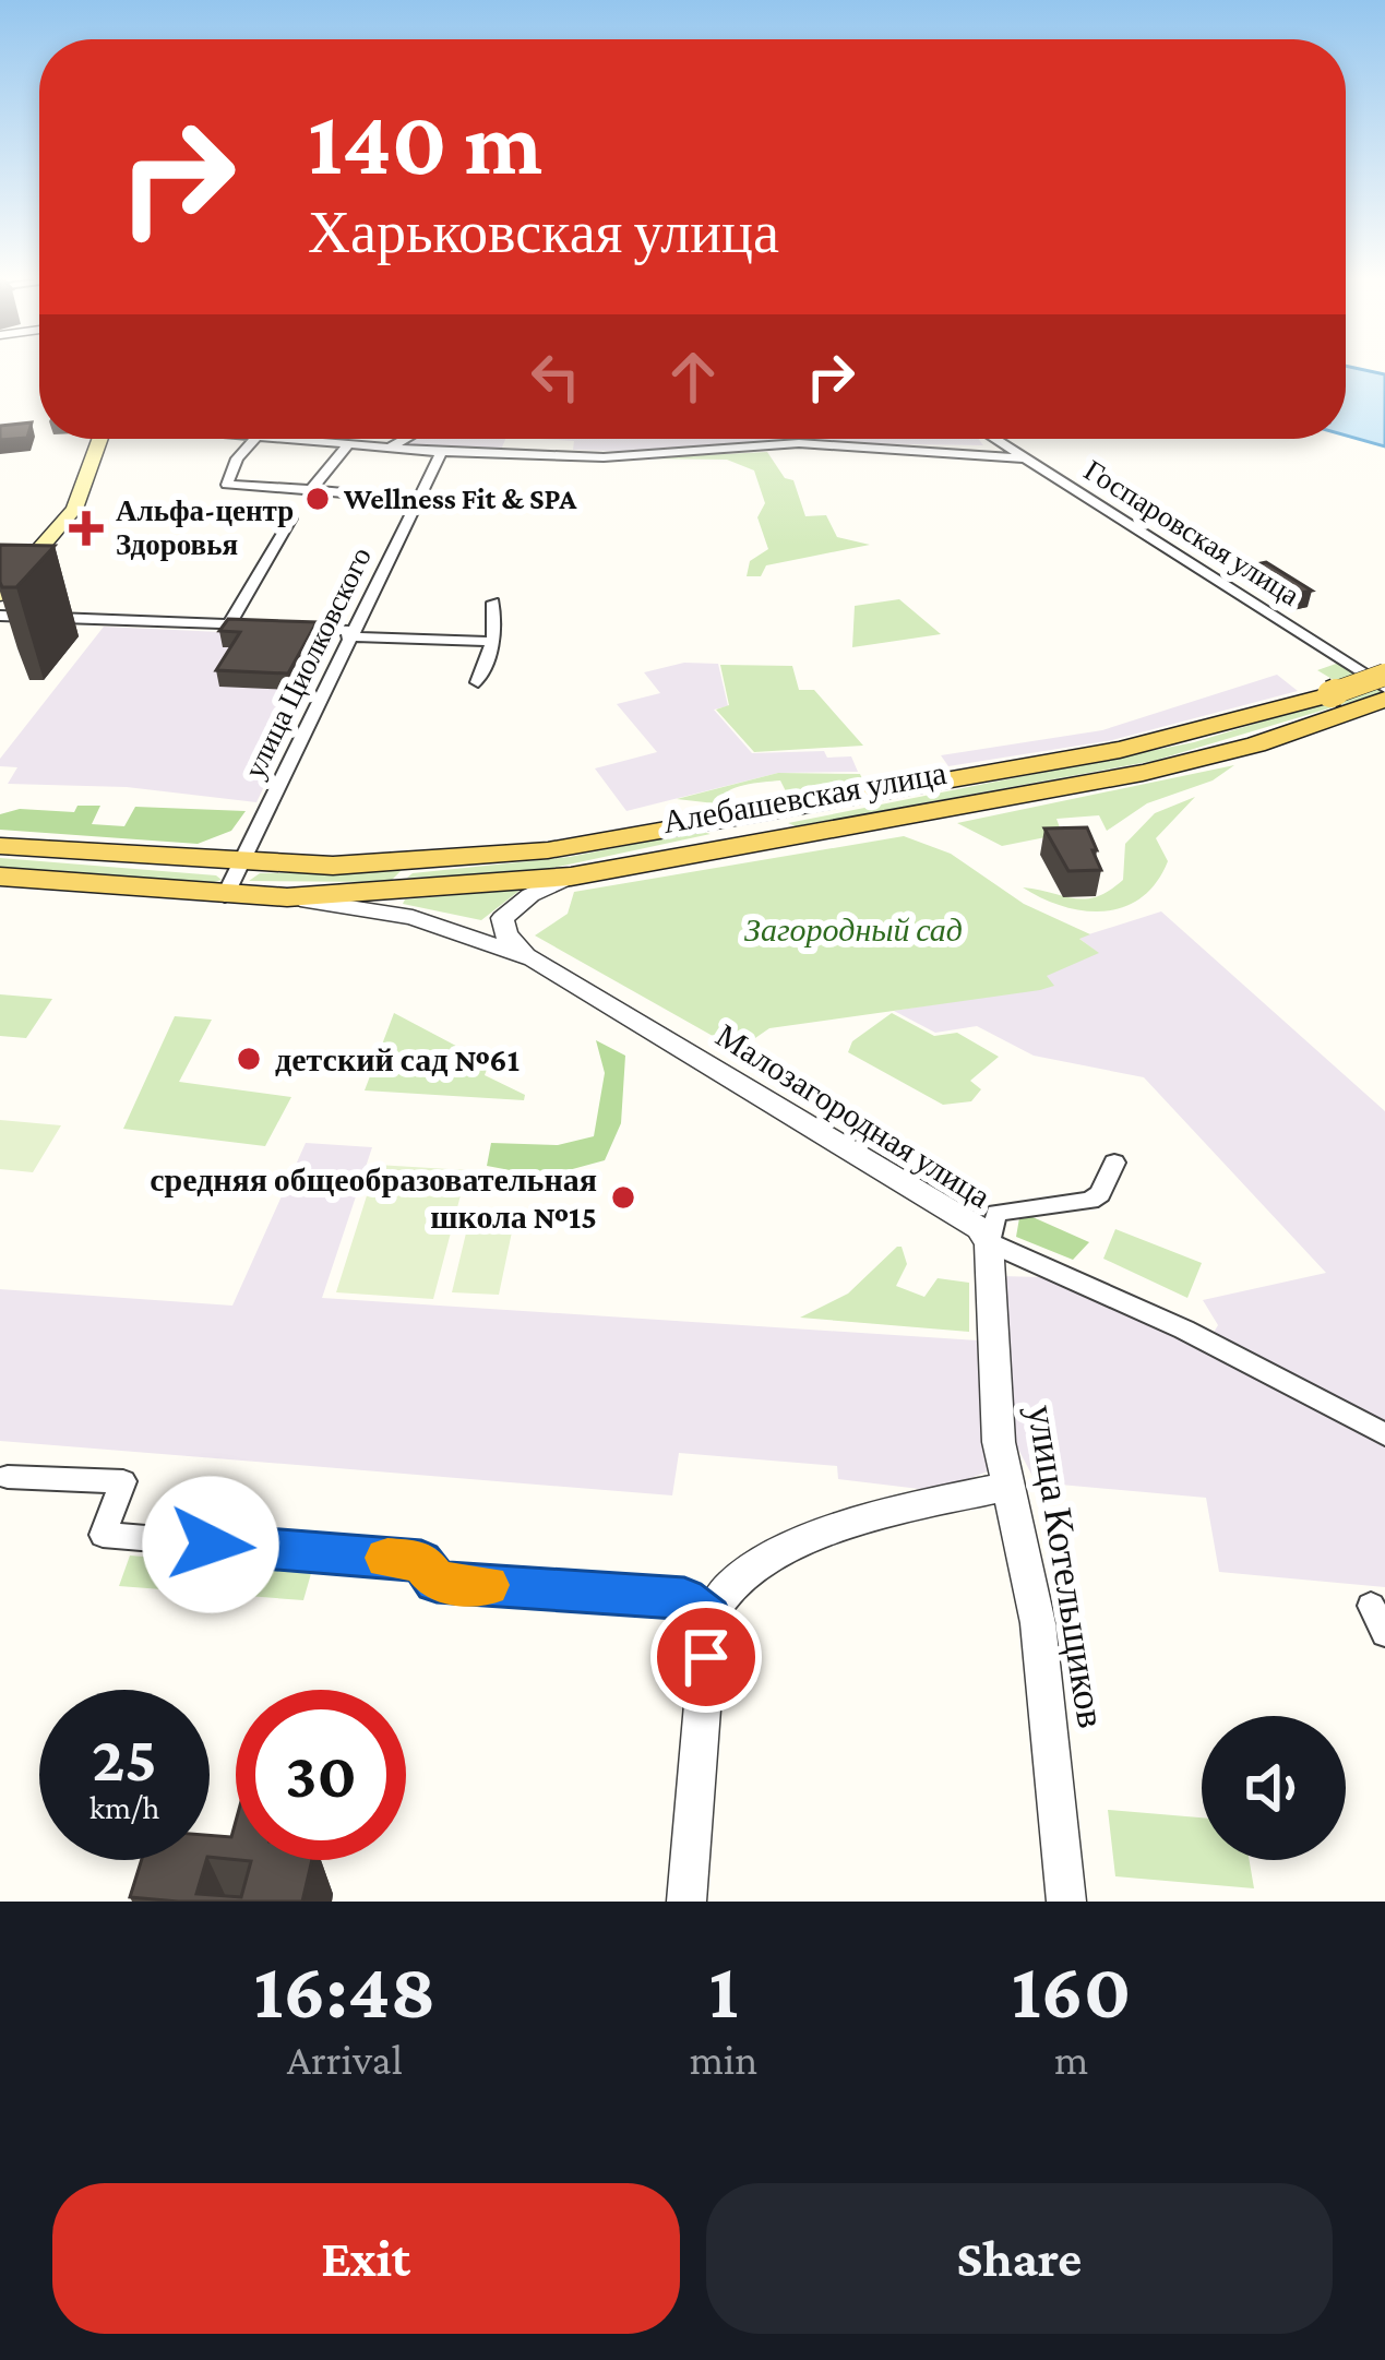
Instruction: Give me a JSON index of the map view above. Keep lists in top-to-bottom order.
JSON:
{
  "streets": {
    "main road": ["Алебашевская улица"],
    "street": [
      "Госпаровская улица",
      "улица Циолковского",
      "Малозагородная улица",
      "улица Котельщиков"
    ]
  },
  "crossings": [
    ["улица Циолковского", "Алебашевская улица"],
    ["Алебашевская улица", "Малозагородная улица"],
    ["Малозагородная улица", "улица Котельщиков"]
  ],
  "parks": ["Загородный сад"],
  "places": {
    "other": ["Wellness Fit & SPA", "детский сад №61", "средняя общеобразовательная школа №15"],
    "health": ["Альфа-центр Здоровья"]
  },
  "page": {
    "turn": ["140 m", "Харьковская улица"],
    "speed": "25 km/h",
    "limit": "30",
    "eta": [
      "16:48",
      "Arrival",
      "1",
      "min",
      "160",
      "m"
    ],
    "buttons": ["Exit", "Share"]
  }
}
